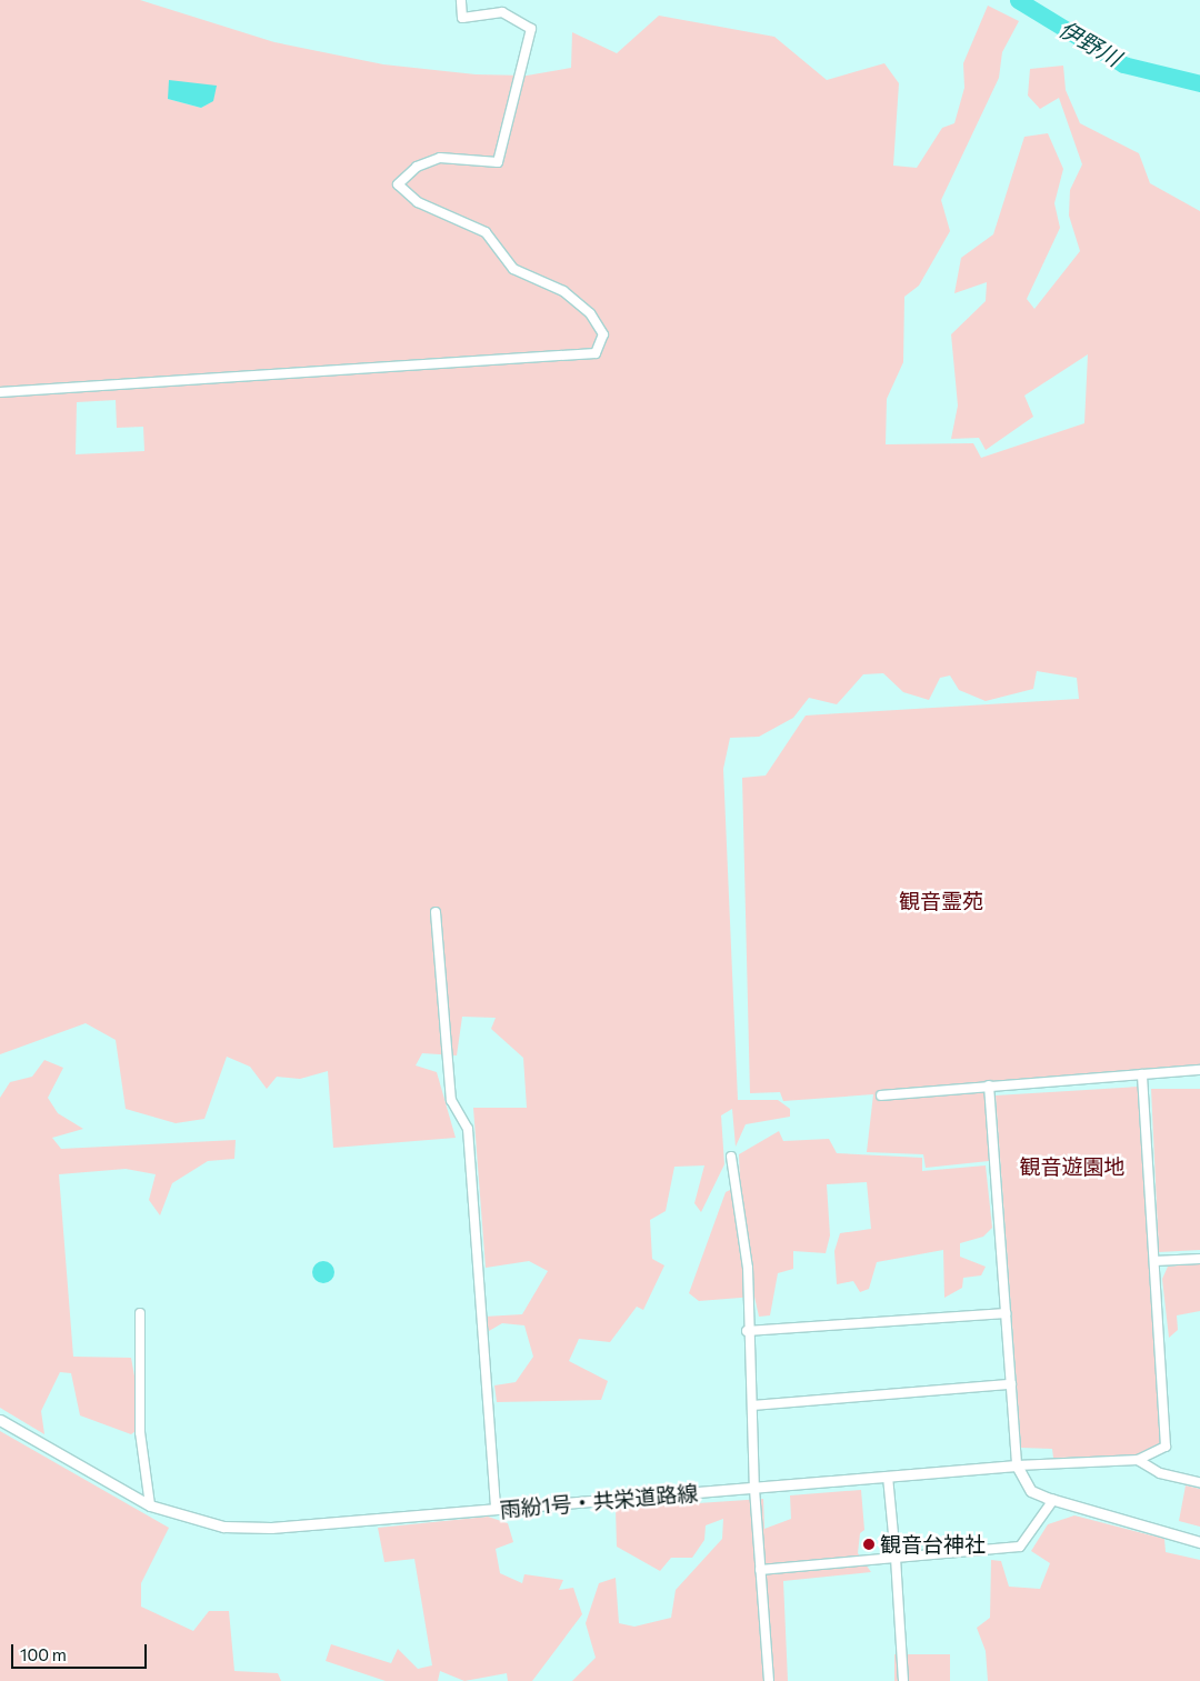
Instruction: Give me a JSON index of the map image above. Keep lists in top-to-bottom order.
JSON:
{
  "streets": {
    "street": ["雨紛1号・共栄道路線"]
  },
  "water": ["伊野川"],
  "parks": ["観音霊苑", "観音遊園地"],
  "places": ["観音台神社"],
  "scale_bar": "100 m"
}
